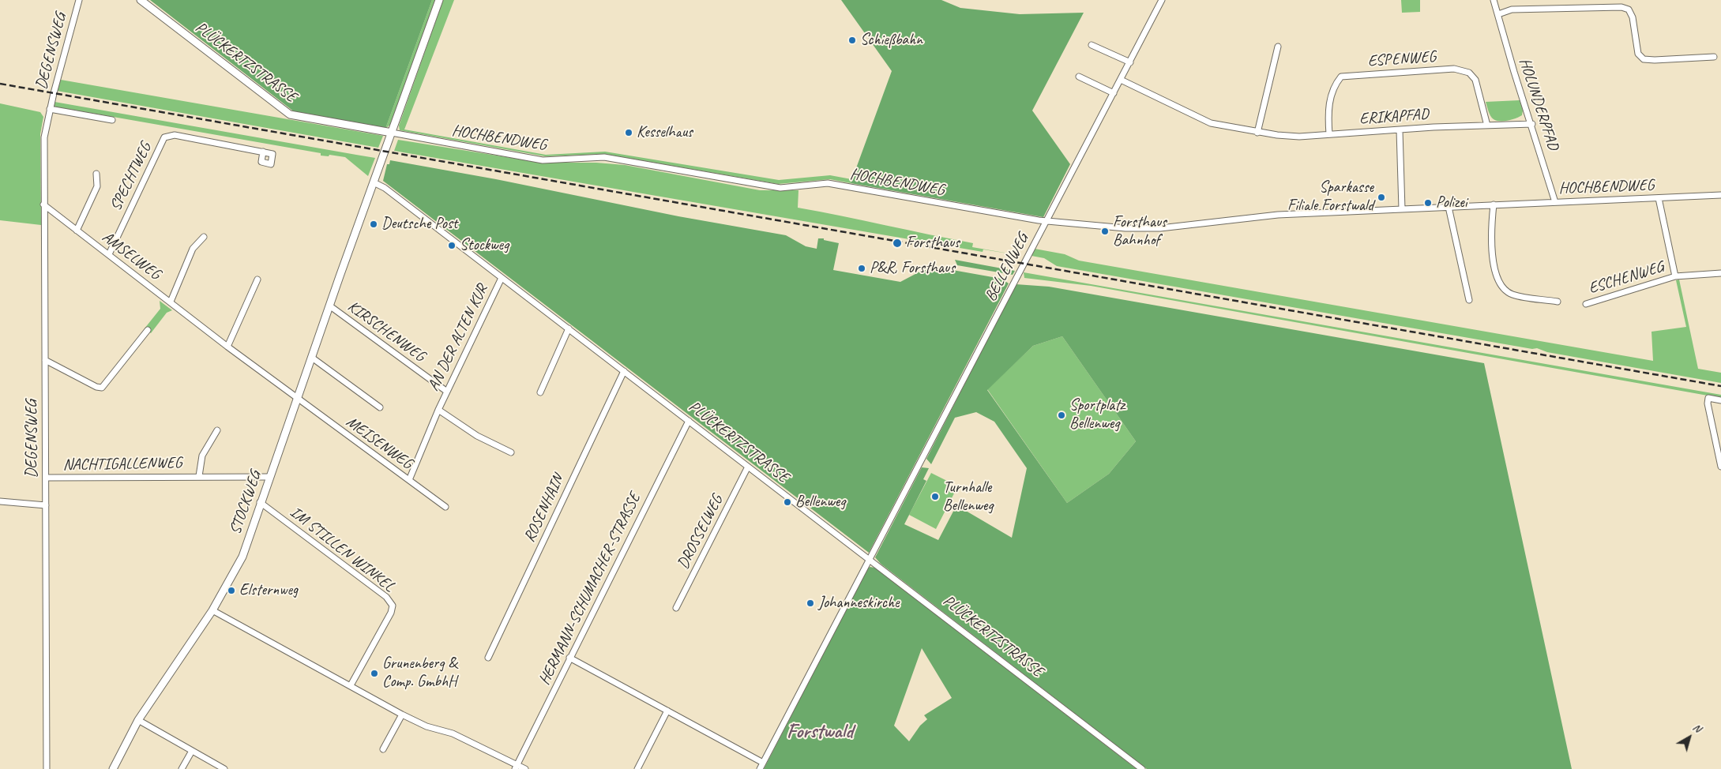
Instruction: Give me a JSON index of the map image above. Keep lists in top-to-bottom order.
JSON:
{
  "streets": {
    "street": [
      "DEGENSWEG",
      "ESPENWEG",
      "PLÜCKERTZSTRASSE",
      "HOLUNDERPFAD",
      "ERIKAPFAD",
      "HOCHBENDWEG",
      "SPECHTWEG",
      "AMSELWEG",
      "BELLENWEG",
      "ESCHENWEG",
      "KIRSCHENWEG",
      "AN DER ALTEN KUR",
      "MEISENWEG",
      "NACHTIGALLENWEG",
      "STOCKWEG",
      "ROSENHAIN",
      "DROSSELWEG",
      "IM STILLEN WINKEL",
      "HERMANN-SCHUMACHER-STRASSE"
    ]
  },
  "crossings": [
    ["DEGENSWEG", "AMSELWEG"],
    ["DEGENSWEG", "NACHTIGALLENWEG"],
    ["ESPENWEG", "ERIKAPFAD"],
    ["PLÜCKERTZSTRASSE", "HOCHBENDWEG"],
    ["PLÜCKERTZSTRASSE", "BELLENWEG"],
    ["PLÜCKERTZSTRASSE", "AN DER ALTEN KUR"],
    ["PLÜCKERTZSTRASSE", "STOCKWEG"],
    ["PLÜCKERTZSTRASSE", "ROSENHAIN"],
    ["PLÜCKERTZSTRASSE", "DROSSELWEG"],
    ["PLÜCKERTZSTRASSE", "HERMANN-SCHUMACHER-STRASSE"],
    ["HOLUNDERPFAD", "ERIKAPFAD"],
    ["HOLUNDERPFAD", "HOCHBENDWEG"],
    ["ERIKAPFAD", "BELLENWEG"],
    ["HOCHBENDWEG", "BELLENWEG"],
    ["HOCHBENDWEG", "ESCHENWEG"],
    ["HOCHBENDWEG", "STOCKWEG"],
    ["SPECHTWEG", "AMSELWEG"],
    ["AMSELWEG", "MEISENWEG"],
    ["AMSELWEG", "STOCKWEG"],
    ["KIRSCHENWEG", "AN DER ALTEN KUR"],
    ["KIRSCHENWEG", "STOCKWEG"],
    ["AN DER ALTEN KUR", "MEISENWEG"],
    ["MEISENWEG", "STOCKWEG"],
    ["NACHTIGALLENWEG", "STOCKWEG"],
    ["STOCKWEG", "IM STILLEN WINKEL"]
  ],
  "districts": ["Forstwald"],
  "places": [
    "Schießbahn",
    "Kesselhaus",
    "Sparkasse Filiale Forstwald",
    "Polizei",
    "Deutsche Post",
    "Forsthaus Bahnhof",
    "Forsthaus",
    "Stockweg",
    "P&R, Forsthaus",
    "Sportplatz Bellenweg",
    "Turnhalle Bellenweg",
    "Bellenweg",
    "Elsternweg",
    "Johanneskirche",
    "Grunenberg & Comp. GmbhH"
  ],
  "north": "top right"
}
